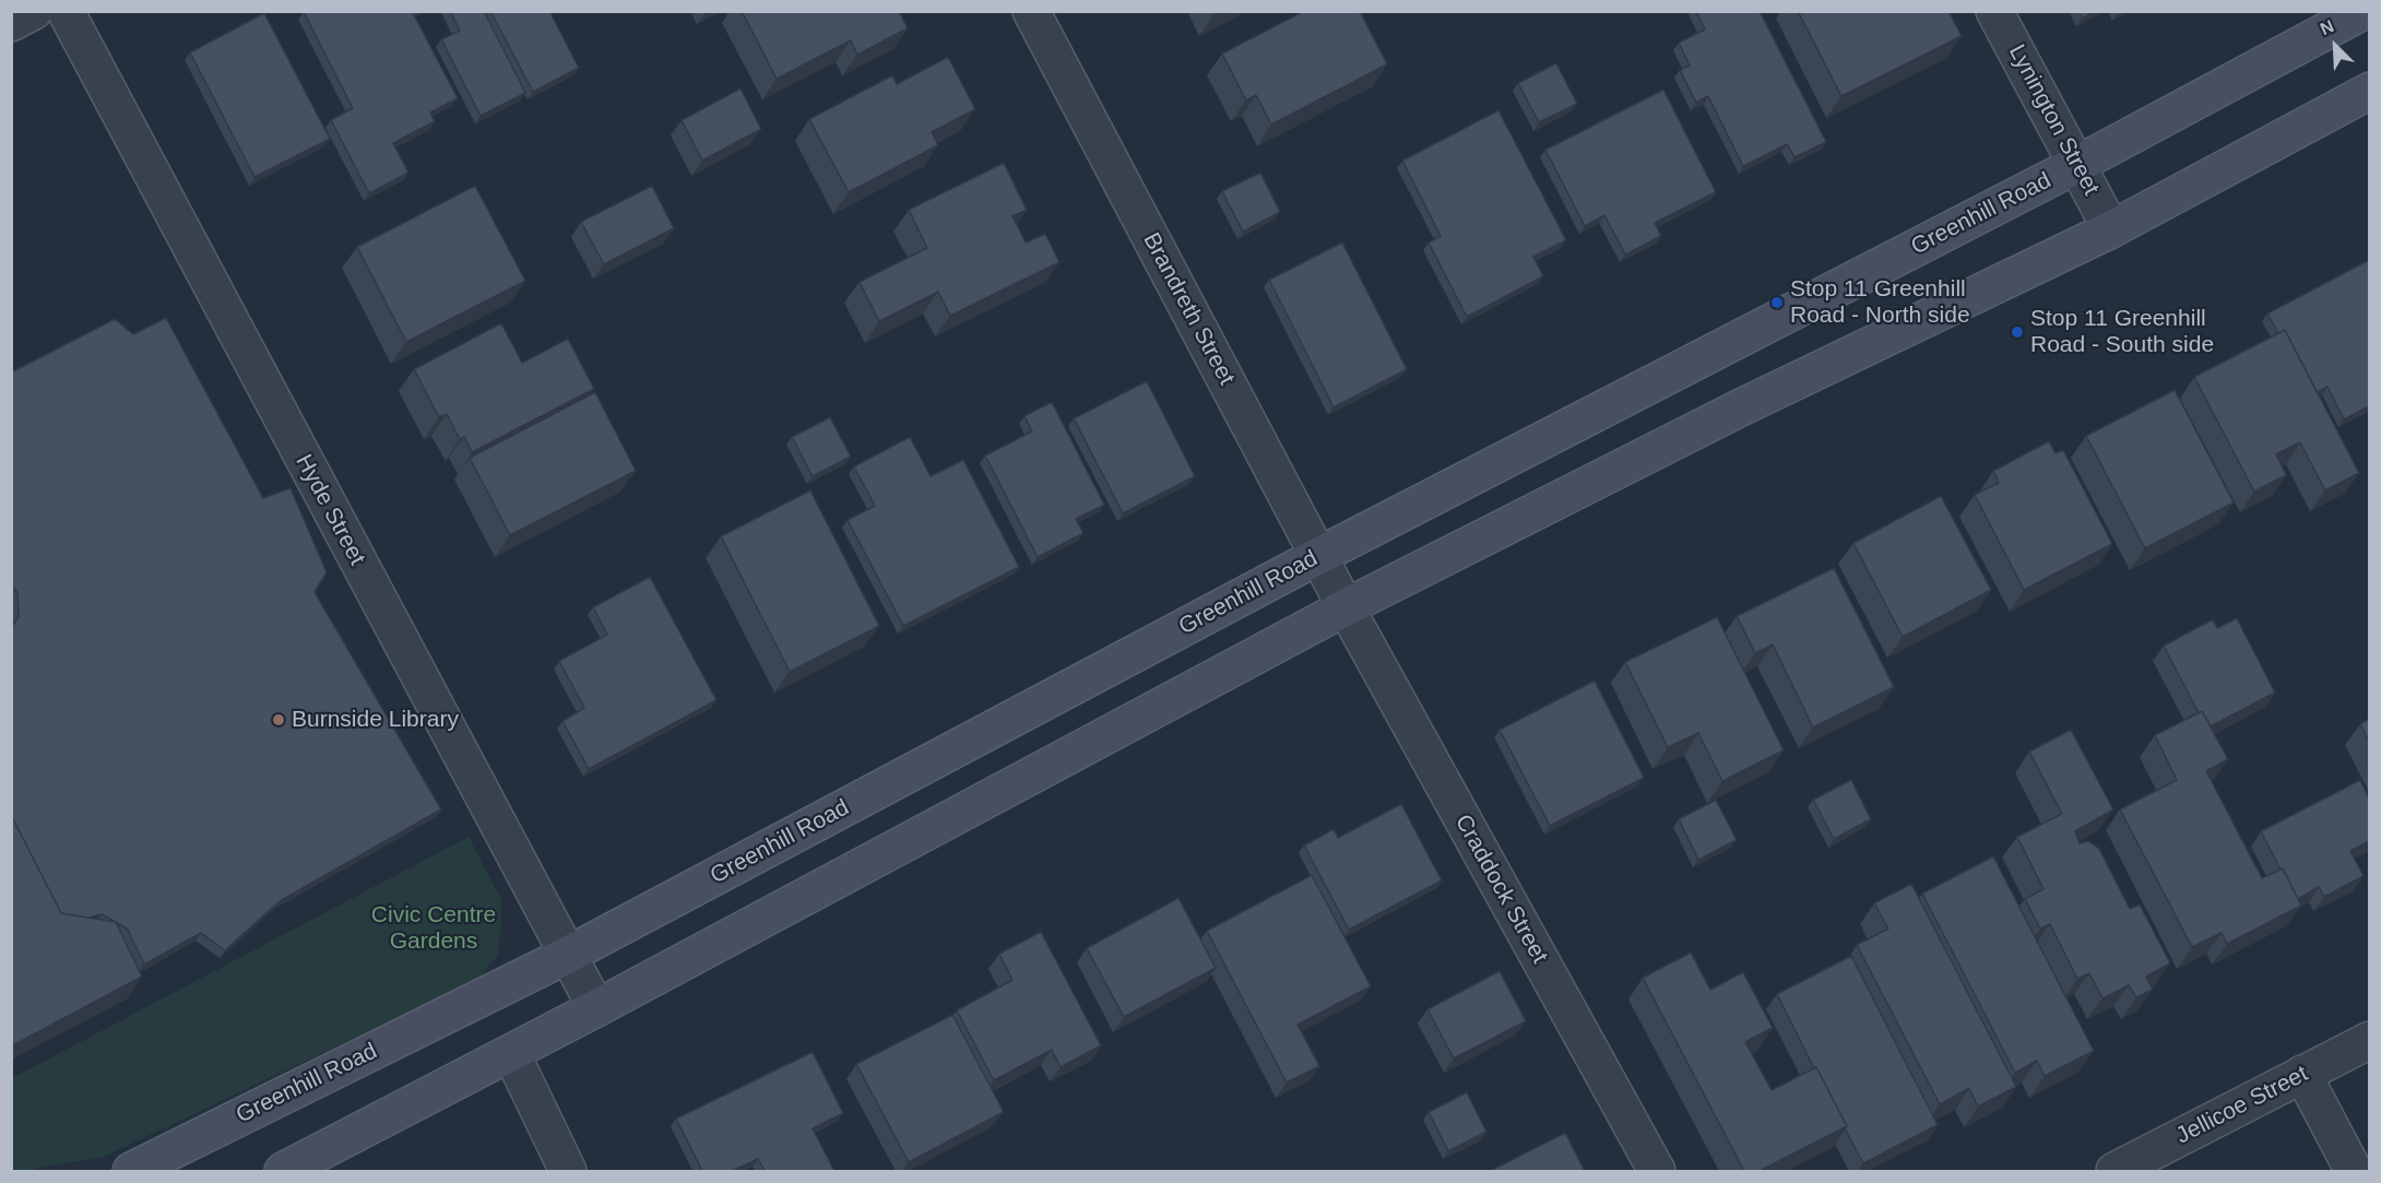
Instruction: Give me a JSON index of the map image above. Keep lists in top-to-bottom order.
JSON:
{
  "streets": {
    "main road": ["Greenhill Road"],
    "street": [
      "Lynington Street",
      "Brandreth Street",
      "Hyde Street",
      "Craddock Street",
      "Jellicoe Street"
    ]
  },
  "crossings": [
    ["Lynington Street", "Greenhill Road"],
    ["Greenhill Road", "Brandreth Street"],
    ["Greenhill Road", "Hyde Street"],
    ["Brandreth Street", "Craddock Street"]
  ],
  "parks": ["Civic Centre Gardens"],
  "places": ["Stop 11 Greenhill Road - North side", "Stop 11 Greenhill Road - South side", "Burnside Library"],
  "north": "top left"
}
